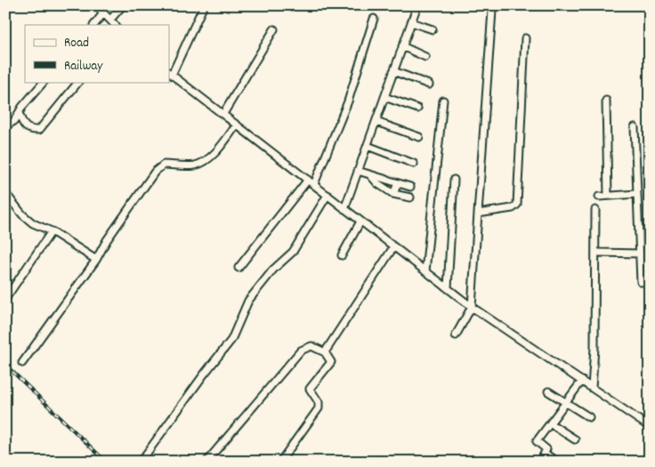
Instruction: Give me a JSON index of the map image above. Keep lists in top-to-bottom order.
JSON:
{
  "legend": ["Road", "Railway"]
}
